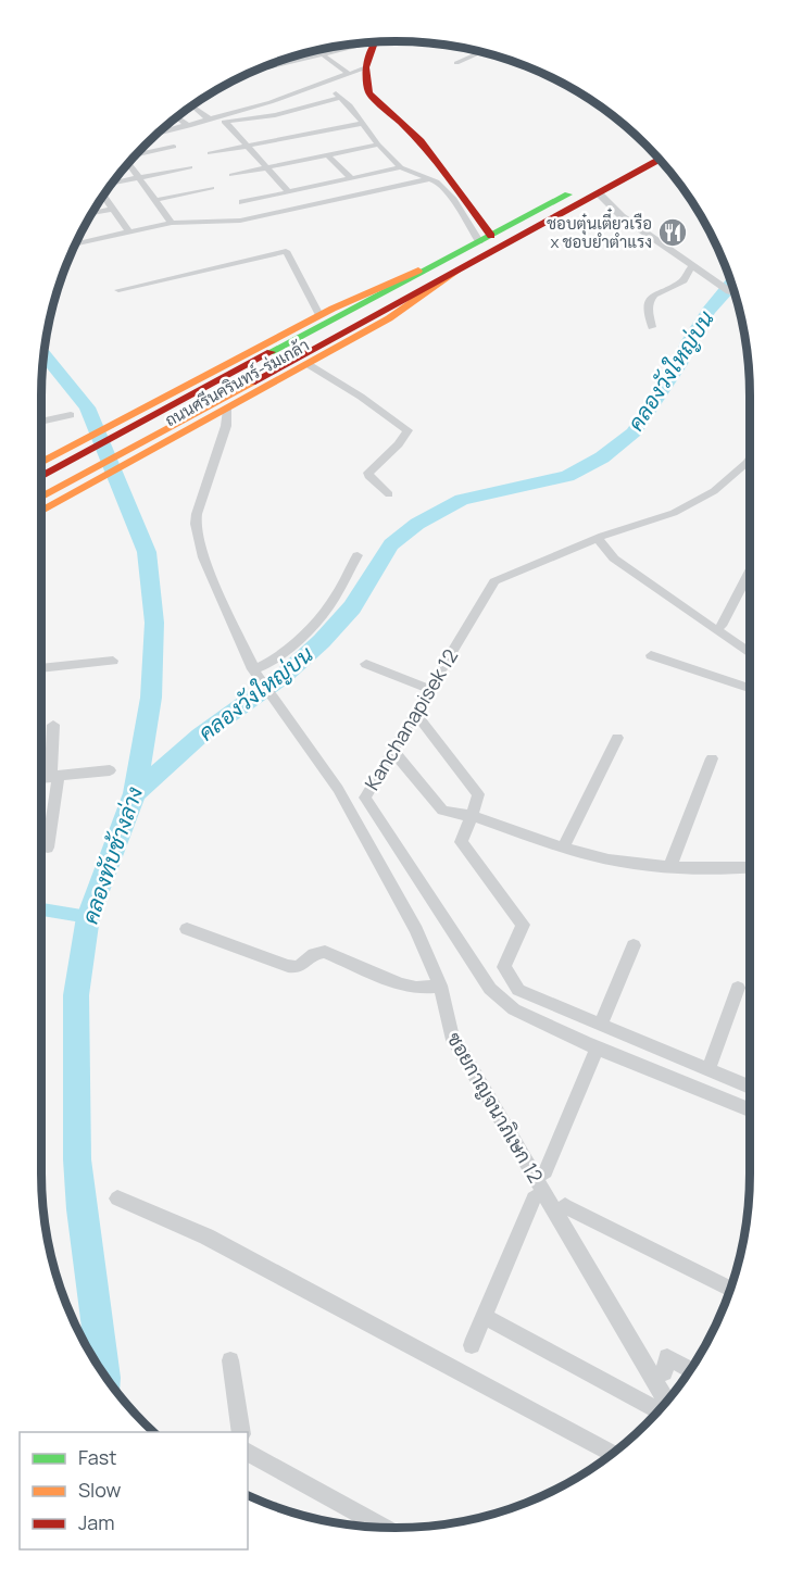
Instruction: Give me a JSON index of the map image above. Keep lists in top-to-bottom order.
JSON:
{
  "streets": {
    "main road": ["ถนนศรีนครินทร์-ร่มเกล้า"],
    "street": ["Kanchanapisek 12", "ซอยกาญจนาภิเษก 12"]
  },
  "crossings": [
    ["ถนนศรีนครินทร์-ร่มเกล้า", "ซอยกาญจนาภิเษก 12"]
  ],
  "water": ["คลองวังใหญ่บน", "คลองทับช้างล่าง"],
  "places": {
    "restaurant": ["ชอบตุ๋นเตี๋ยวเรือ x ชอบยำตำแรง"]
  },
  "legend": ["Fast", "Slow", "Jam"]
}
